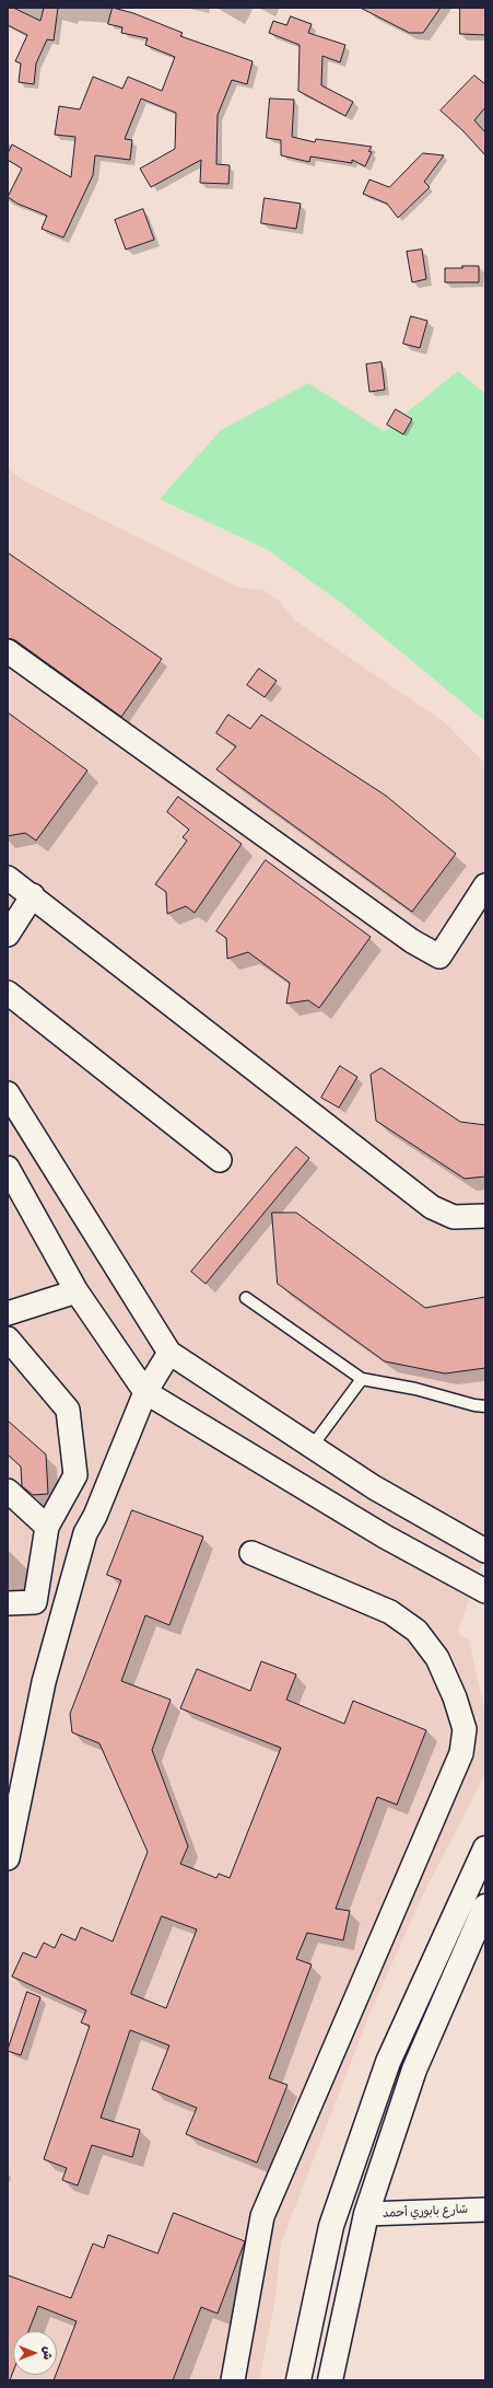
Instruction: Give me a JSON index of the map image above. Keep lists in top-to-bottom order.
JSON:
{
  "streets": {
    "street": ["شارع بابوري أحمد"]
  },
  "north": "right"
}
